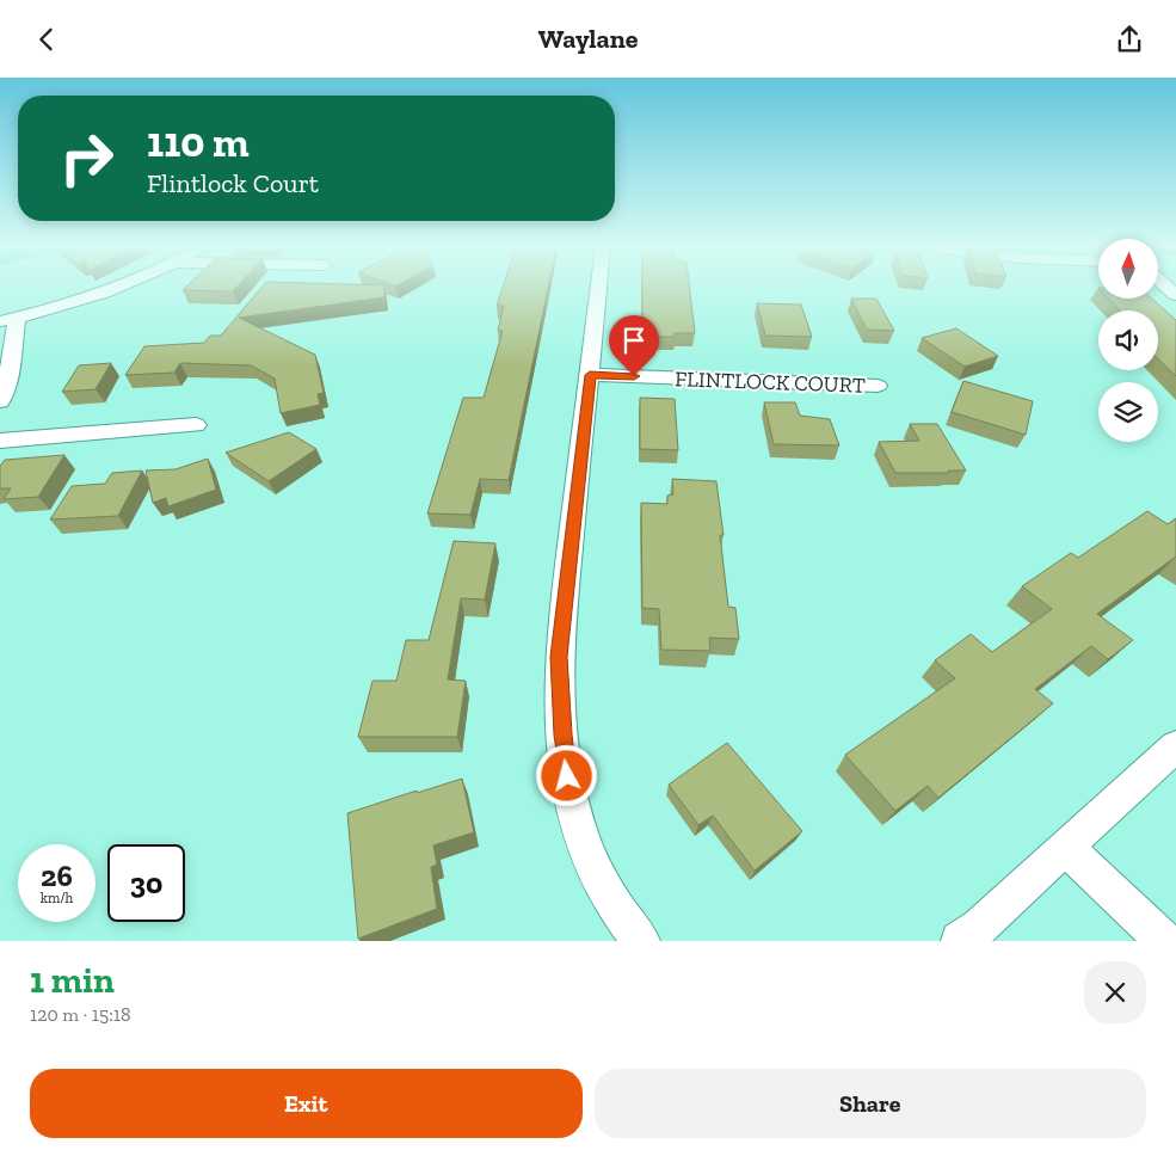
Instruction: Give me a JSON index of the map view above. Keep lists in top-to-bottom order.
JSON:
{
  "streets": {
    "street": ["FLINTLOCK COURT"]
  },
  "north": "top",
  "page": {
    "header": "Waylane",
    "turn": ["110 m", "Flintlock Court"],
    "speed": "26 km/h",
    "limit": "30",
    "heading": ["1 min", "120 m · 15:18"],
    "buttons": ["Exit", "Share"]
  }
}
